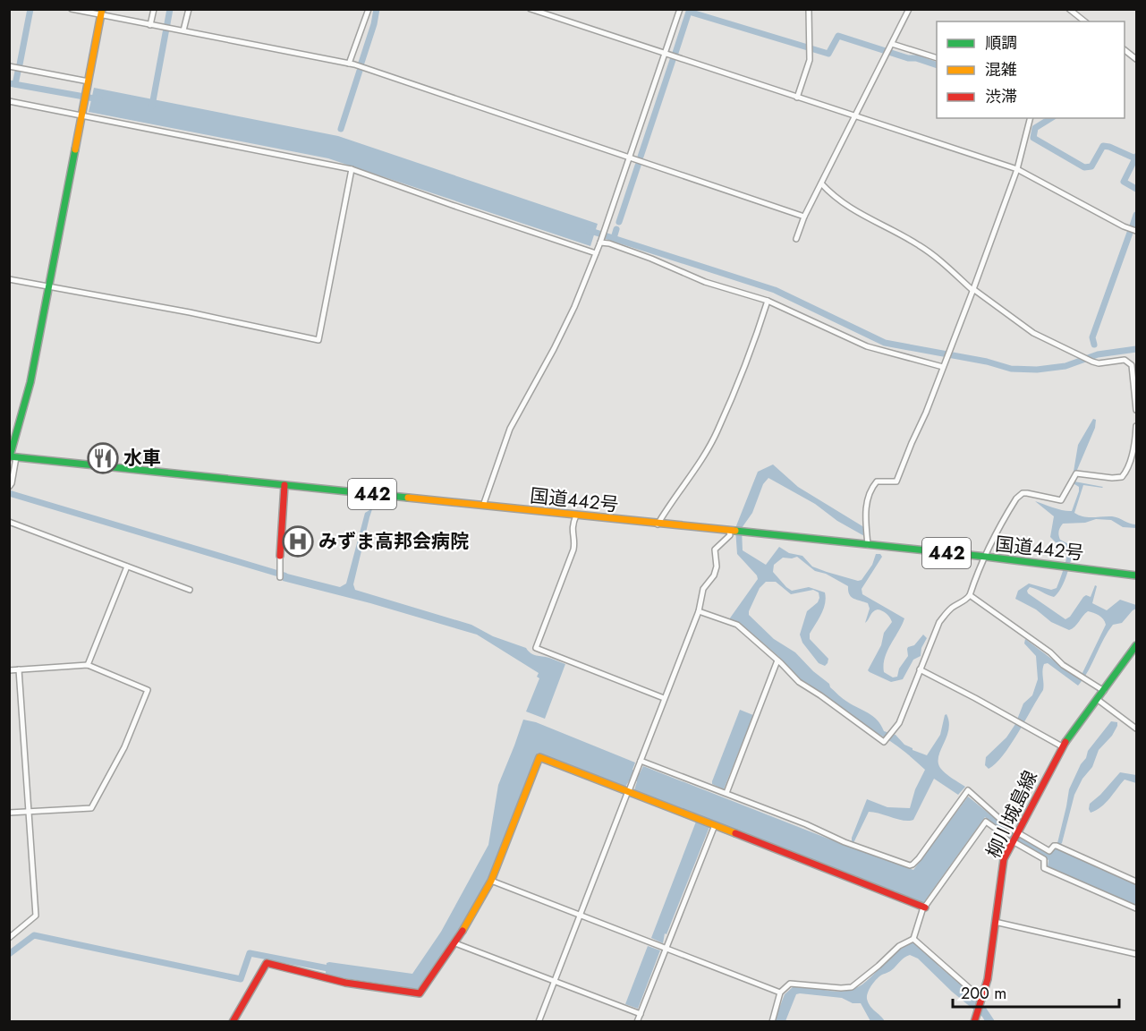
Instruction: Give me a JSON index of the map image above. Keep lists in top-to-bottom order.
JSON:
{
  "streets": {
    "main road": ["442", "国道442号", "柳川城島線"]
  },
  "places": {
    "restaurant": ["水車"],
    "hospital": ["みずま高邦会病院"]
  },
  "legend": ["順調", "混雑", "渋滞"],
  "scale_bar": "200 m"
}
